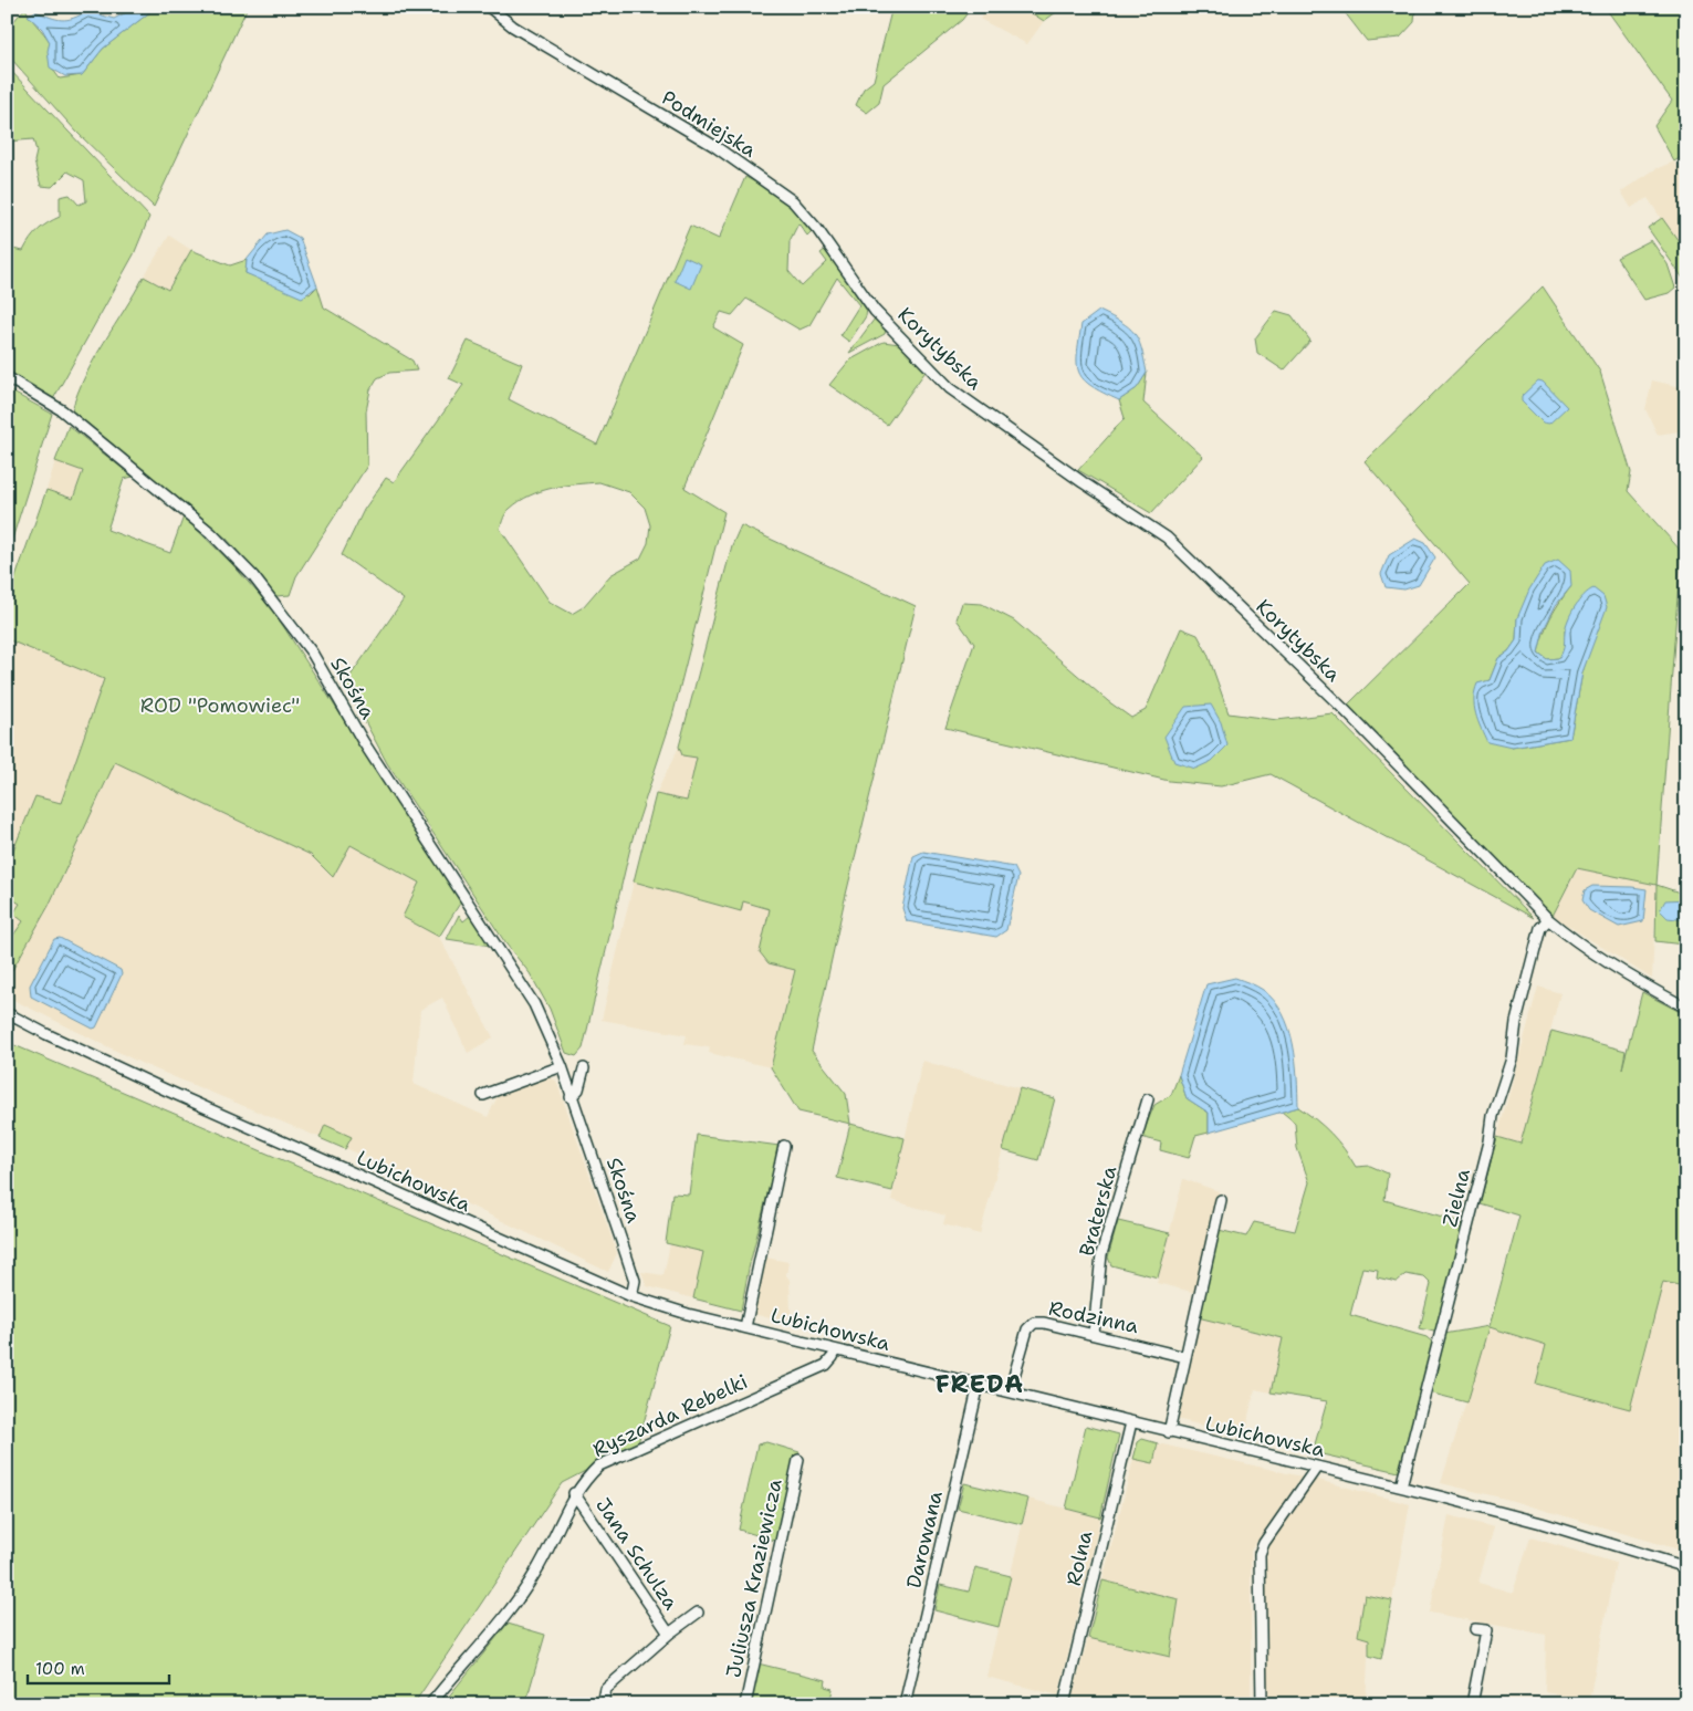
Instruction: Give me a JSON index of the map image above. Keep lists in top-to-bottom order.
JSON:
{
  "streets": {
    "street": [
      "Podmiejska",
      "Korytybska",
      "Skośna",
      "Lubichowska",
      "Zielna",
      "Braterska",
      "Rodzinna",
      "Ryszarda Rebelki",
      "Darowana",
      "Jana Schulza",
      "Rolna",
      "Juliusza Kraziewicza"
    ]
  },
  "crossings": [
    ["Podmiejska", "Korytybska"],
    ["Korytybska", "Zielna"],
    ["Skośna", "Lubichowska"],
    ["Lubichowska", "Zielna"],
    ["Lubichowska", "Rodzinna"],
    ["Lubichowska", "Ryszarda Rebelki"],
    ["Lubichowska", "Darowana"],
    ["Lubichowska", "Rolna"],
    ["Braterska", "Rodzinna"],
    ["Ryszarda Rebelki", "Jana Schulza"]
  ],
  "districts": ["FREDA"],
  "parks": ["ROD \"Pomowiec\""],
  "scale_bar": "100 m"
}
